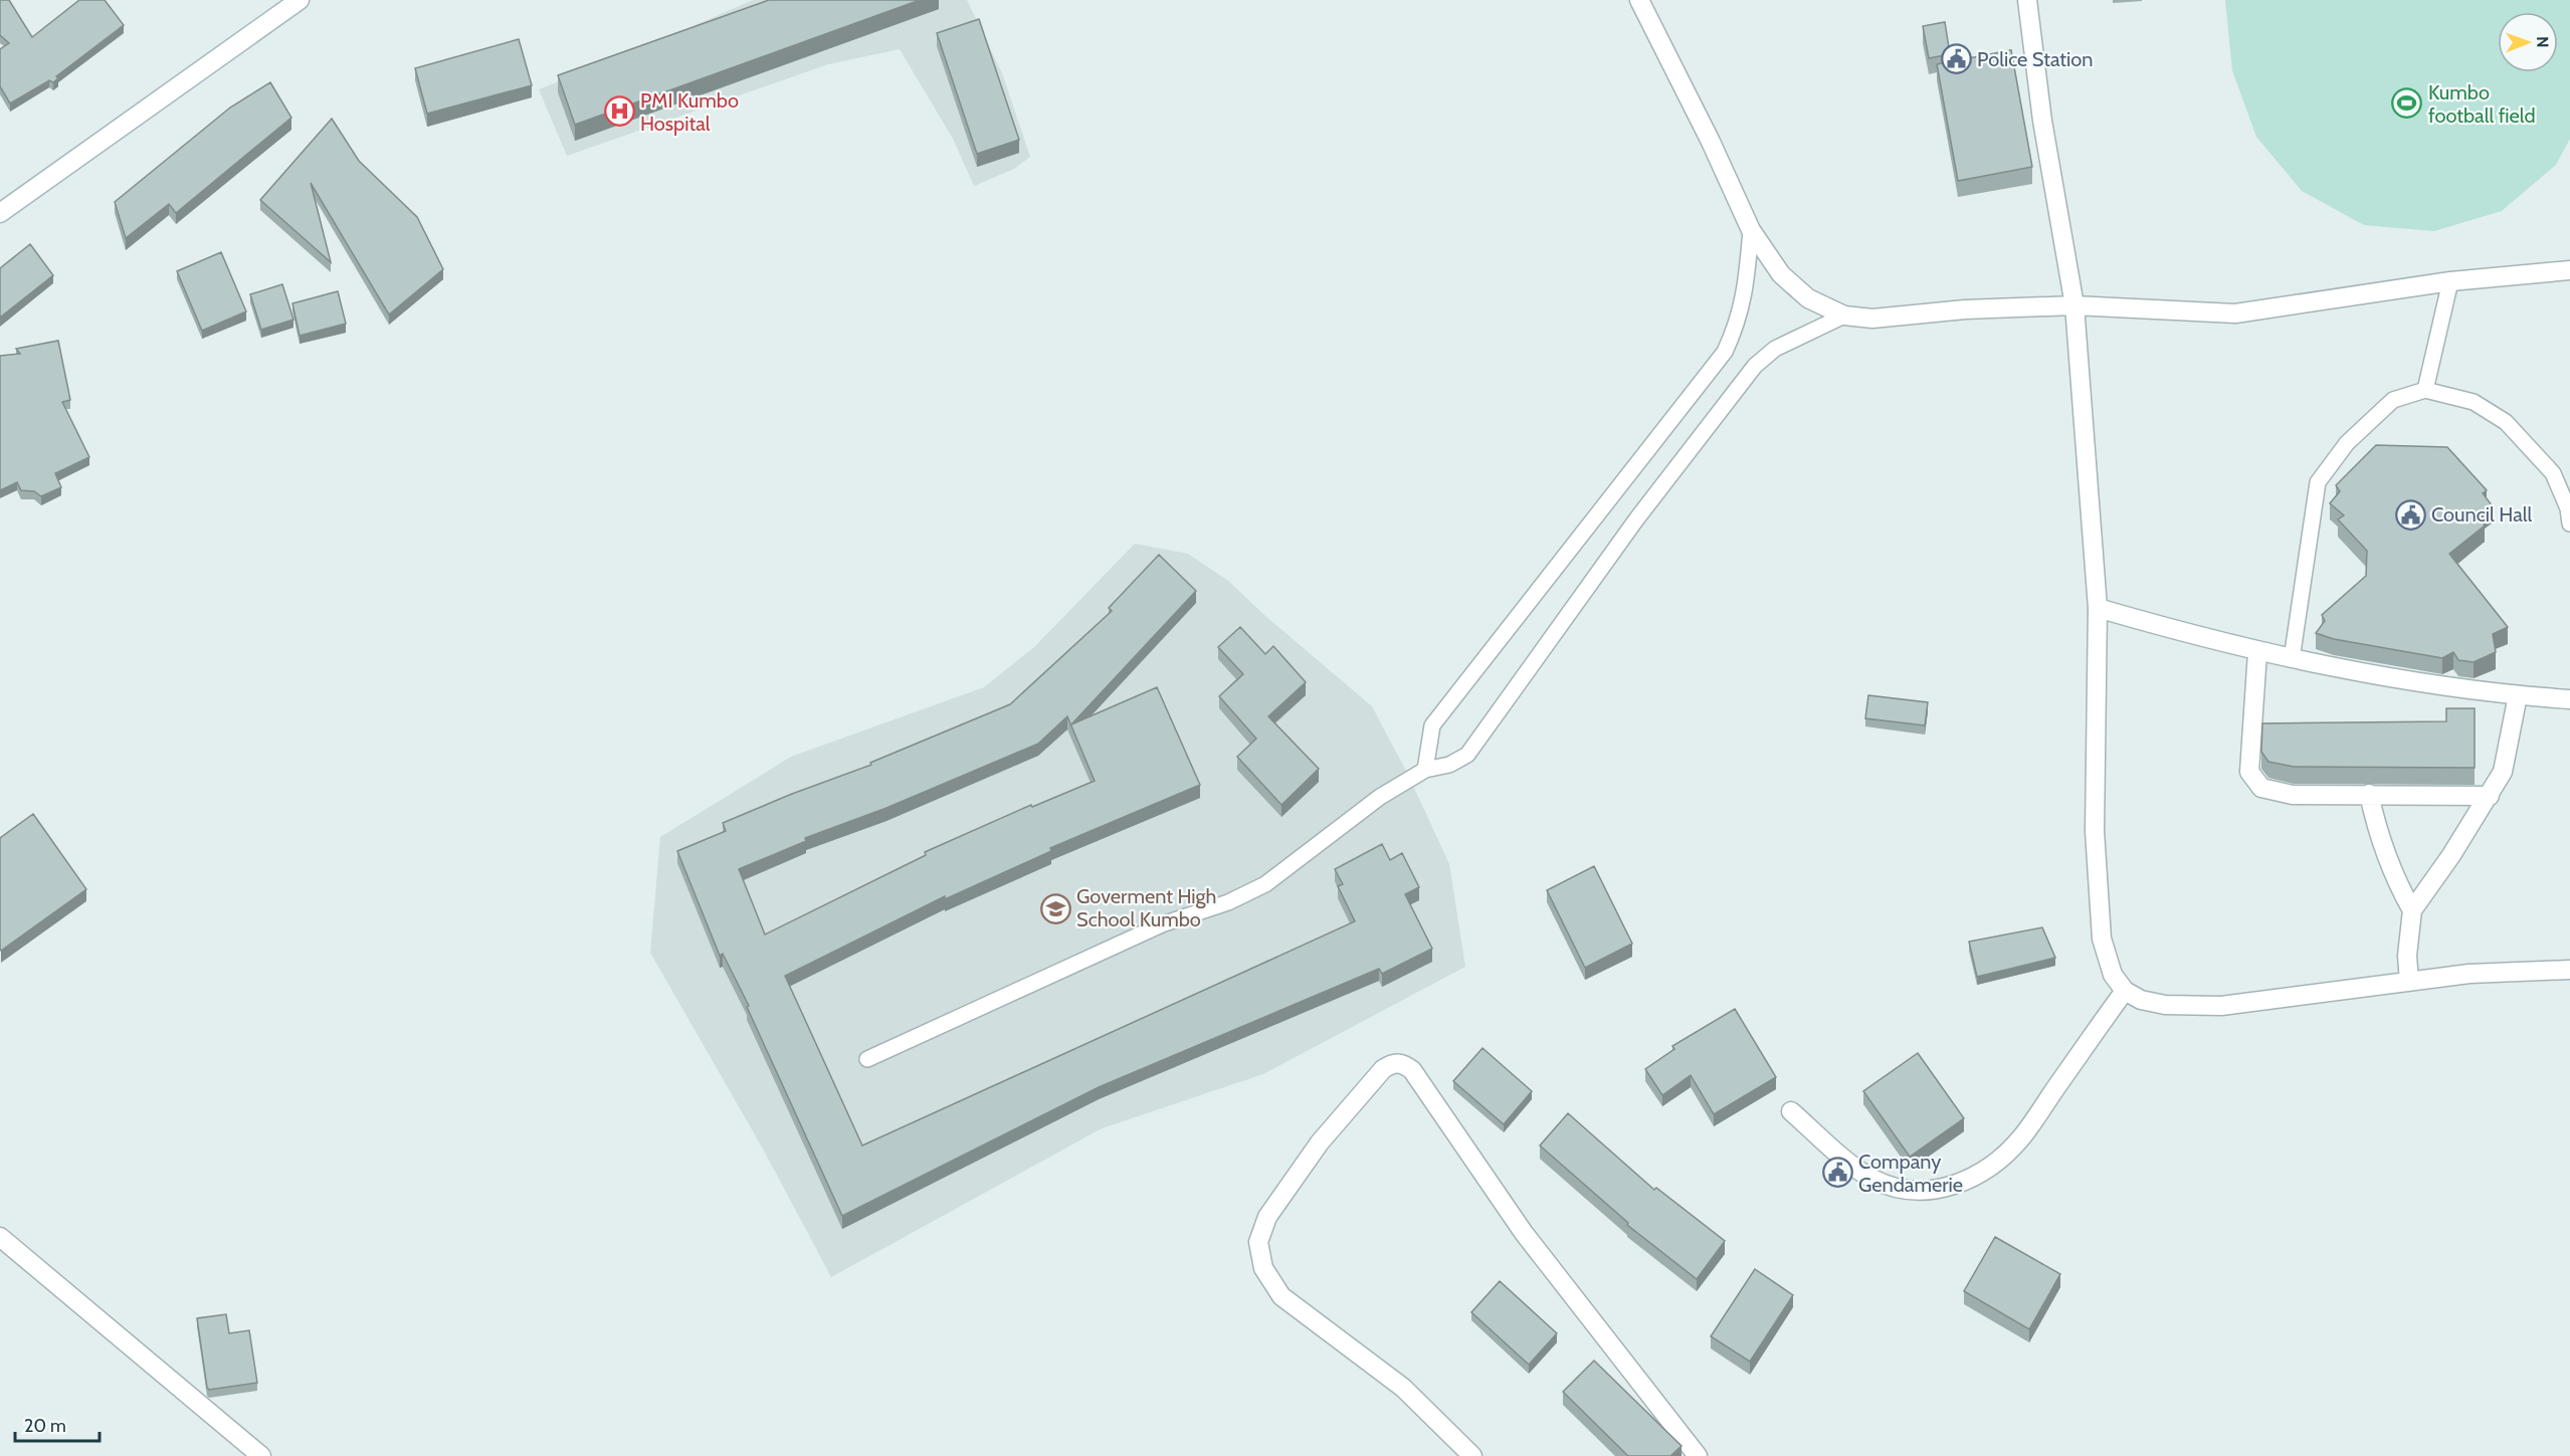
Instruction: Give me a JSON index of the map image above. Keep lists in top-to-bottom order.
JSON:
{
  "places": {
    "public building": ["Police Station", "Council Hall", "Company Gendamerie"],
    "sports": ["Kumbo football field"],
    "hospital": ["PMI Kumbo Hospital"],
    "school or university": ["Goverment High School Kumbo"]
  },
  "scale_bar": "20 m",
  "north": "right"
}
